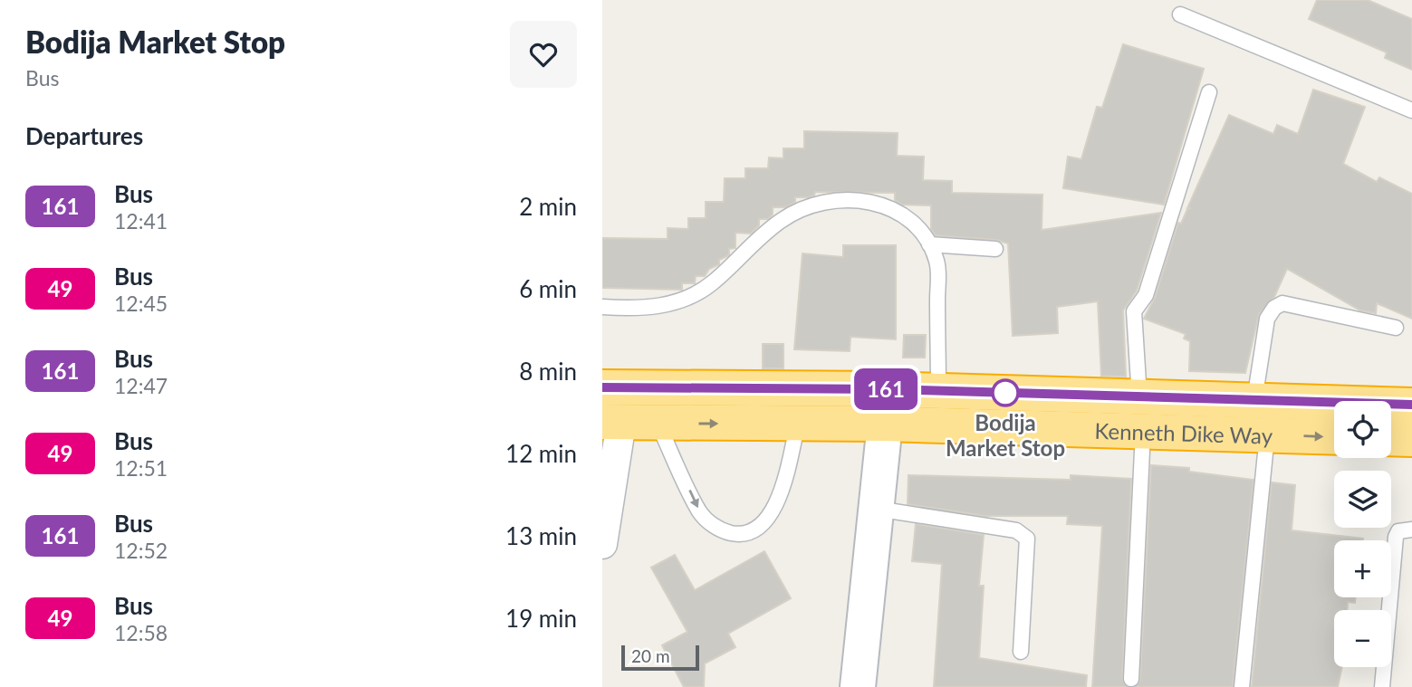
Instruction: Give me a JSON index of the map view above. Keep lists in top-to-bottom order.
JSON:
{
  "streets": {
    "highway": ["Kenneth Dike Way"]
  },
  "places": ["Bodija Market Stop"],
  "lines": ["bus line 161"],
  "scale_bar": "20 m",
  "page": {
    "heading": [
      ["Bodija Market Stop", "Bus"],
      "Departures"
    ],
    "on_map": "161",
    "list": [
      {
        "mark": "161",
        "name": "Bus",
        "note": "12:41",
        "value": "2 min"
      },
      {
        "mark": "49",
        "name": "Bus",
        "note": "12:45",
        "value": "6 min"
      },
      {
        "mark": "161",
        "name": "Bus",
        "note": "12:47",
        "value": "8 min"
      },
      {
        "mark": "49",
        "name": "Bus",
        "note": "12:51",
        "value": "12 min"
      },
      {
        "mark": "161",
        "name": "Bus",
        "note": "12:52",
        "value": "13 min"
      },
      {
        "mark": "49",
        "name": "Bus",
        "note": "12:58",
        "value": "19 min"
      }
    ],
    "map_buttons": ["+", "−"],
    "scale": "20 m"
  }
}
